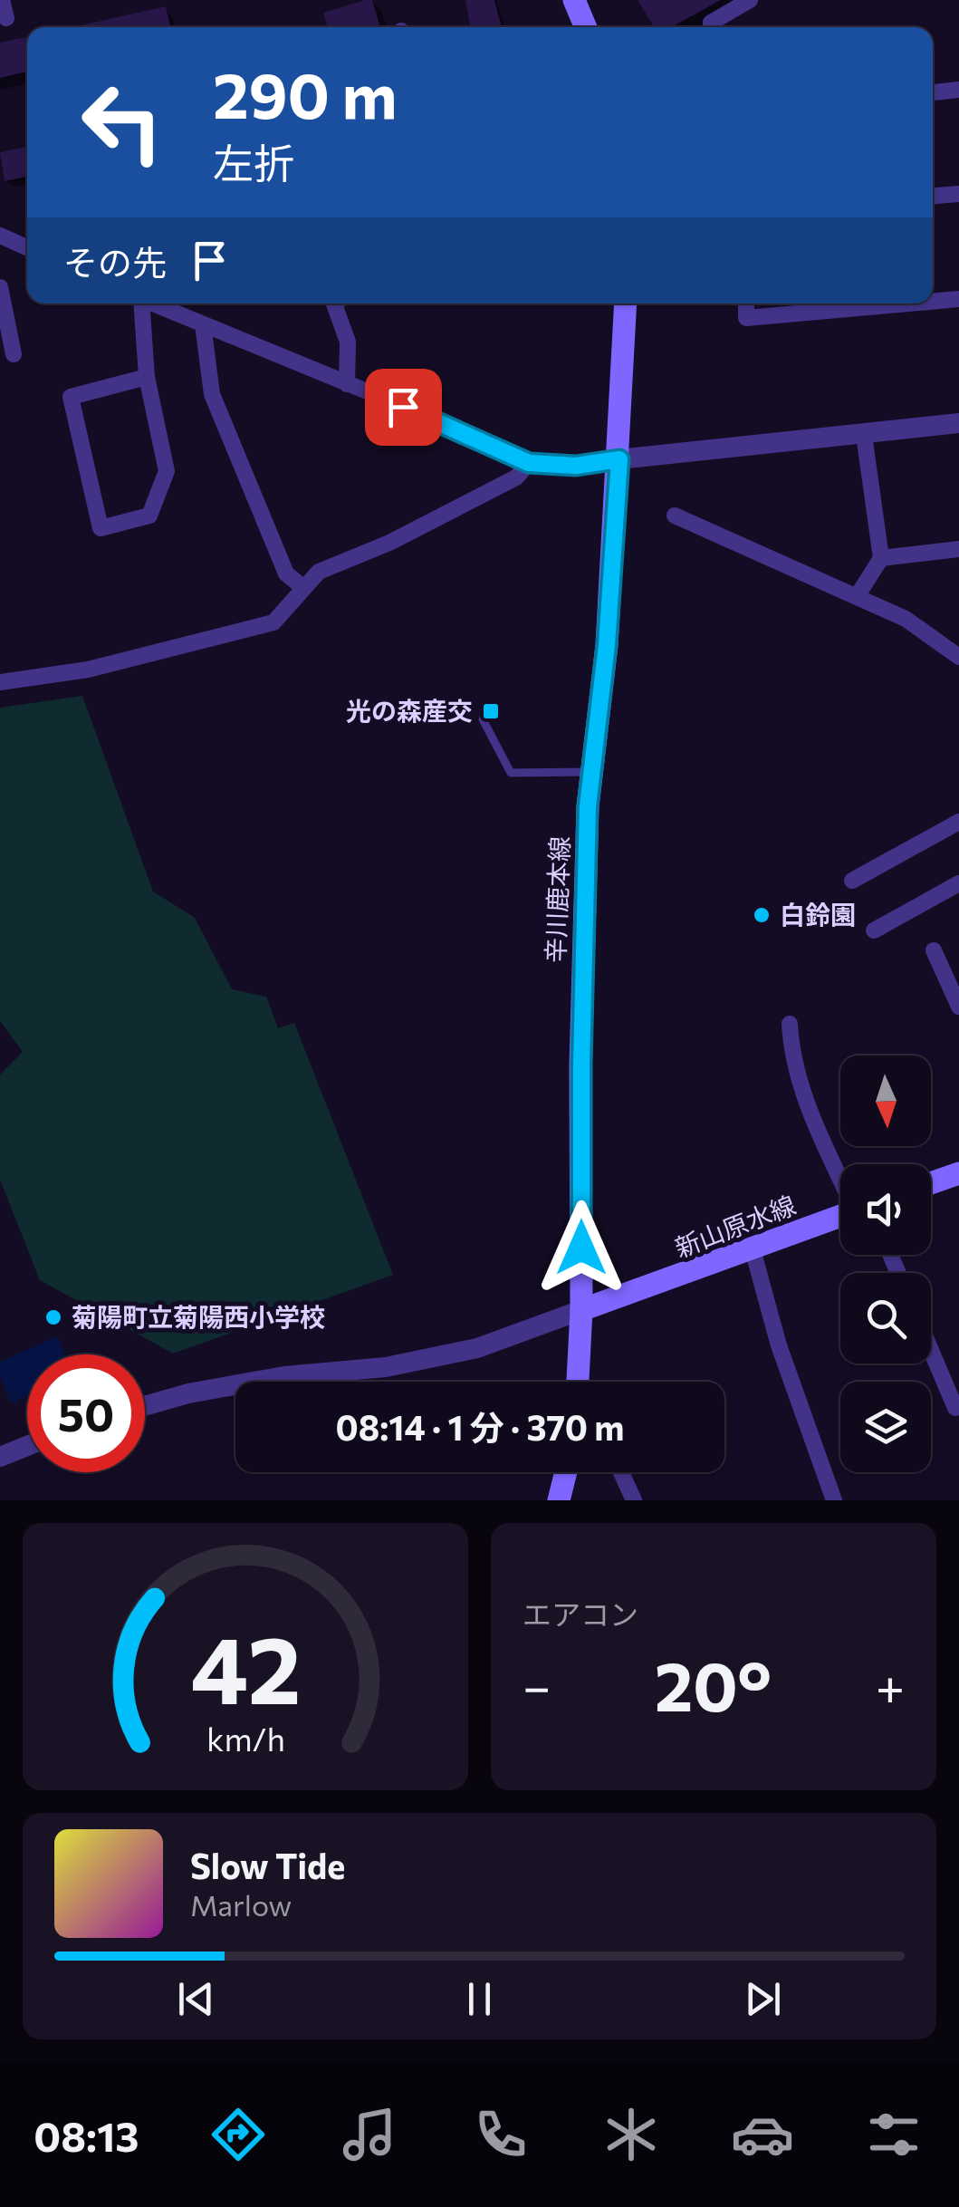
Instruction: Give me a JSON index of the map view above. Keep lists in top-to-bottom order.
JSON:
{
  "streets": {
    "main road": ["辛川鹿本線", "新山原水線"]
  },
  "crossings": [
    ["辛川鹿本線", "新山原水線"]
  ],
  "places": {
    "transit": ["光の森産交"],
    "other": ["白鈴園", "菊陽町立菊陽西小学校"]
  },
  "north": "bottom",
  "page": {
    "turn": ["290 m", "左折"],
    "then": "その先",
    "limit": "50",
    "trip": "08:14 · 1 分 · 370 m",
    "tile": "エアコン",
    "heat": ["−", "20°", "+"],
    "song": ["Slow Tide", "Marlow"],
    "tabs": "08:13",
    "gauge": ["42", "km/h"]
  }
}
